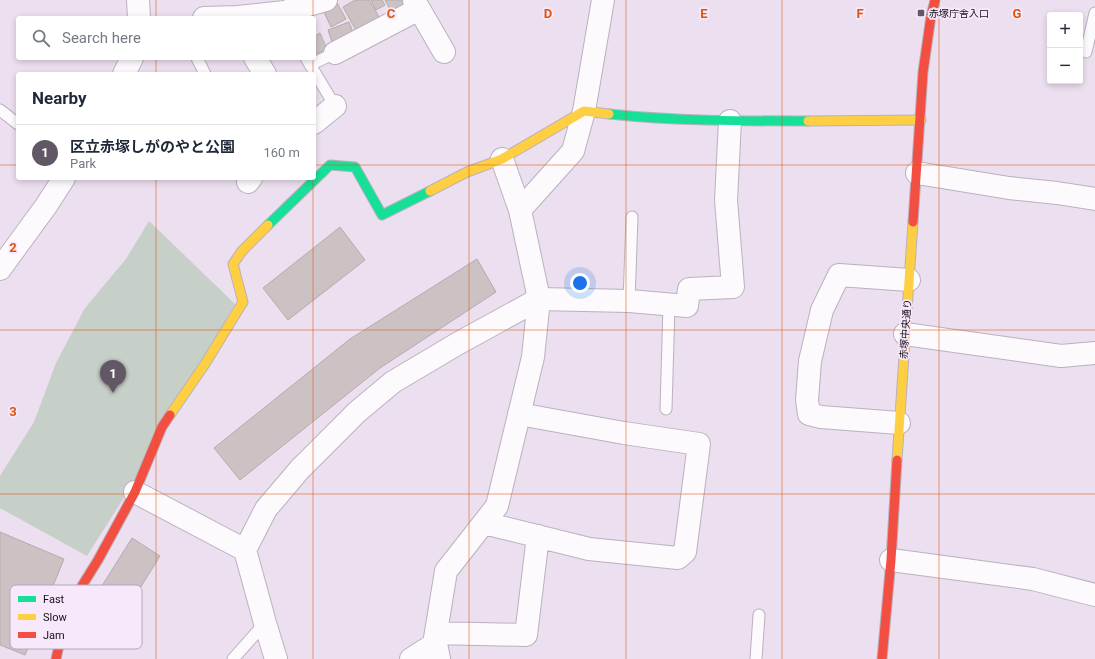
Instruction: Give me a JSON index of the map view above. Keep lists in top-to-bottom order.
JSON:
{
  "streets": {
    "street": ["赤塚中央通り"]
  },
  "places": {
    "transit": ["赤塚庁舎入口"]
  },
  "legend": ["Fast", "Slow", "Jam"],
  "page": {
    "map_buttons": ["+", "−"],
    "search": "Search here",
    "heading": "Nearby",
    "list": [
      {
        "mark": "1",
        "name": "区立赤塚しがのやと公園",
        "note": "Park",
        "value": "160 m"
      }
    ],
    "pins": "1"
  },
  "grid": {
    "columns": [
      "C",
      "D",
      "E",
      "F",
      "G"
    ],
    "rows": ["2", "3"]
  }
}
